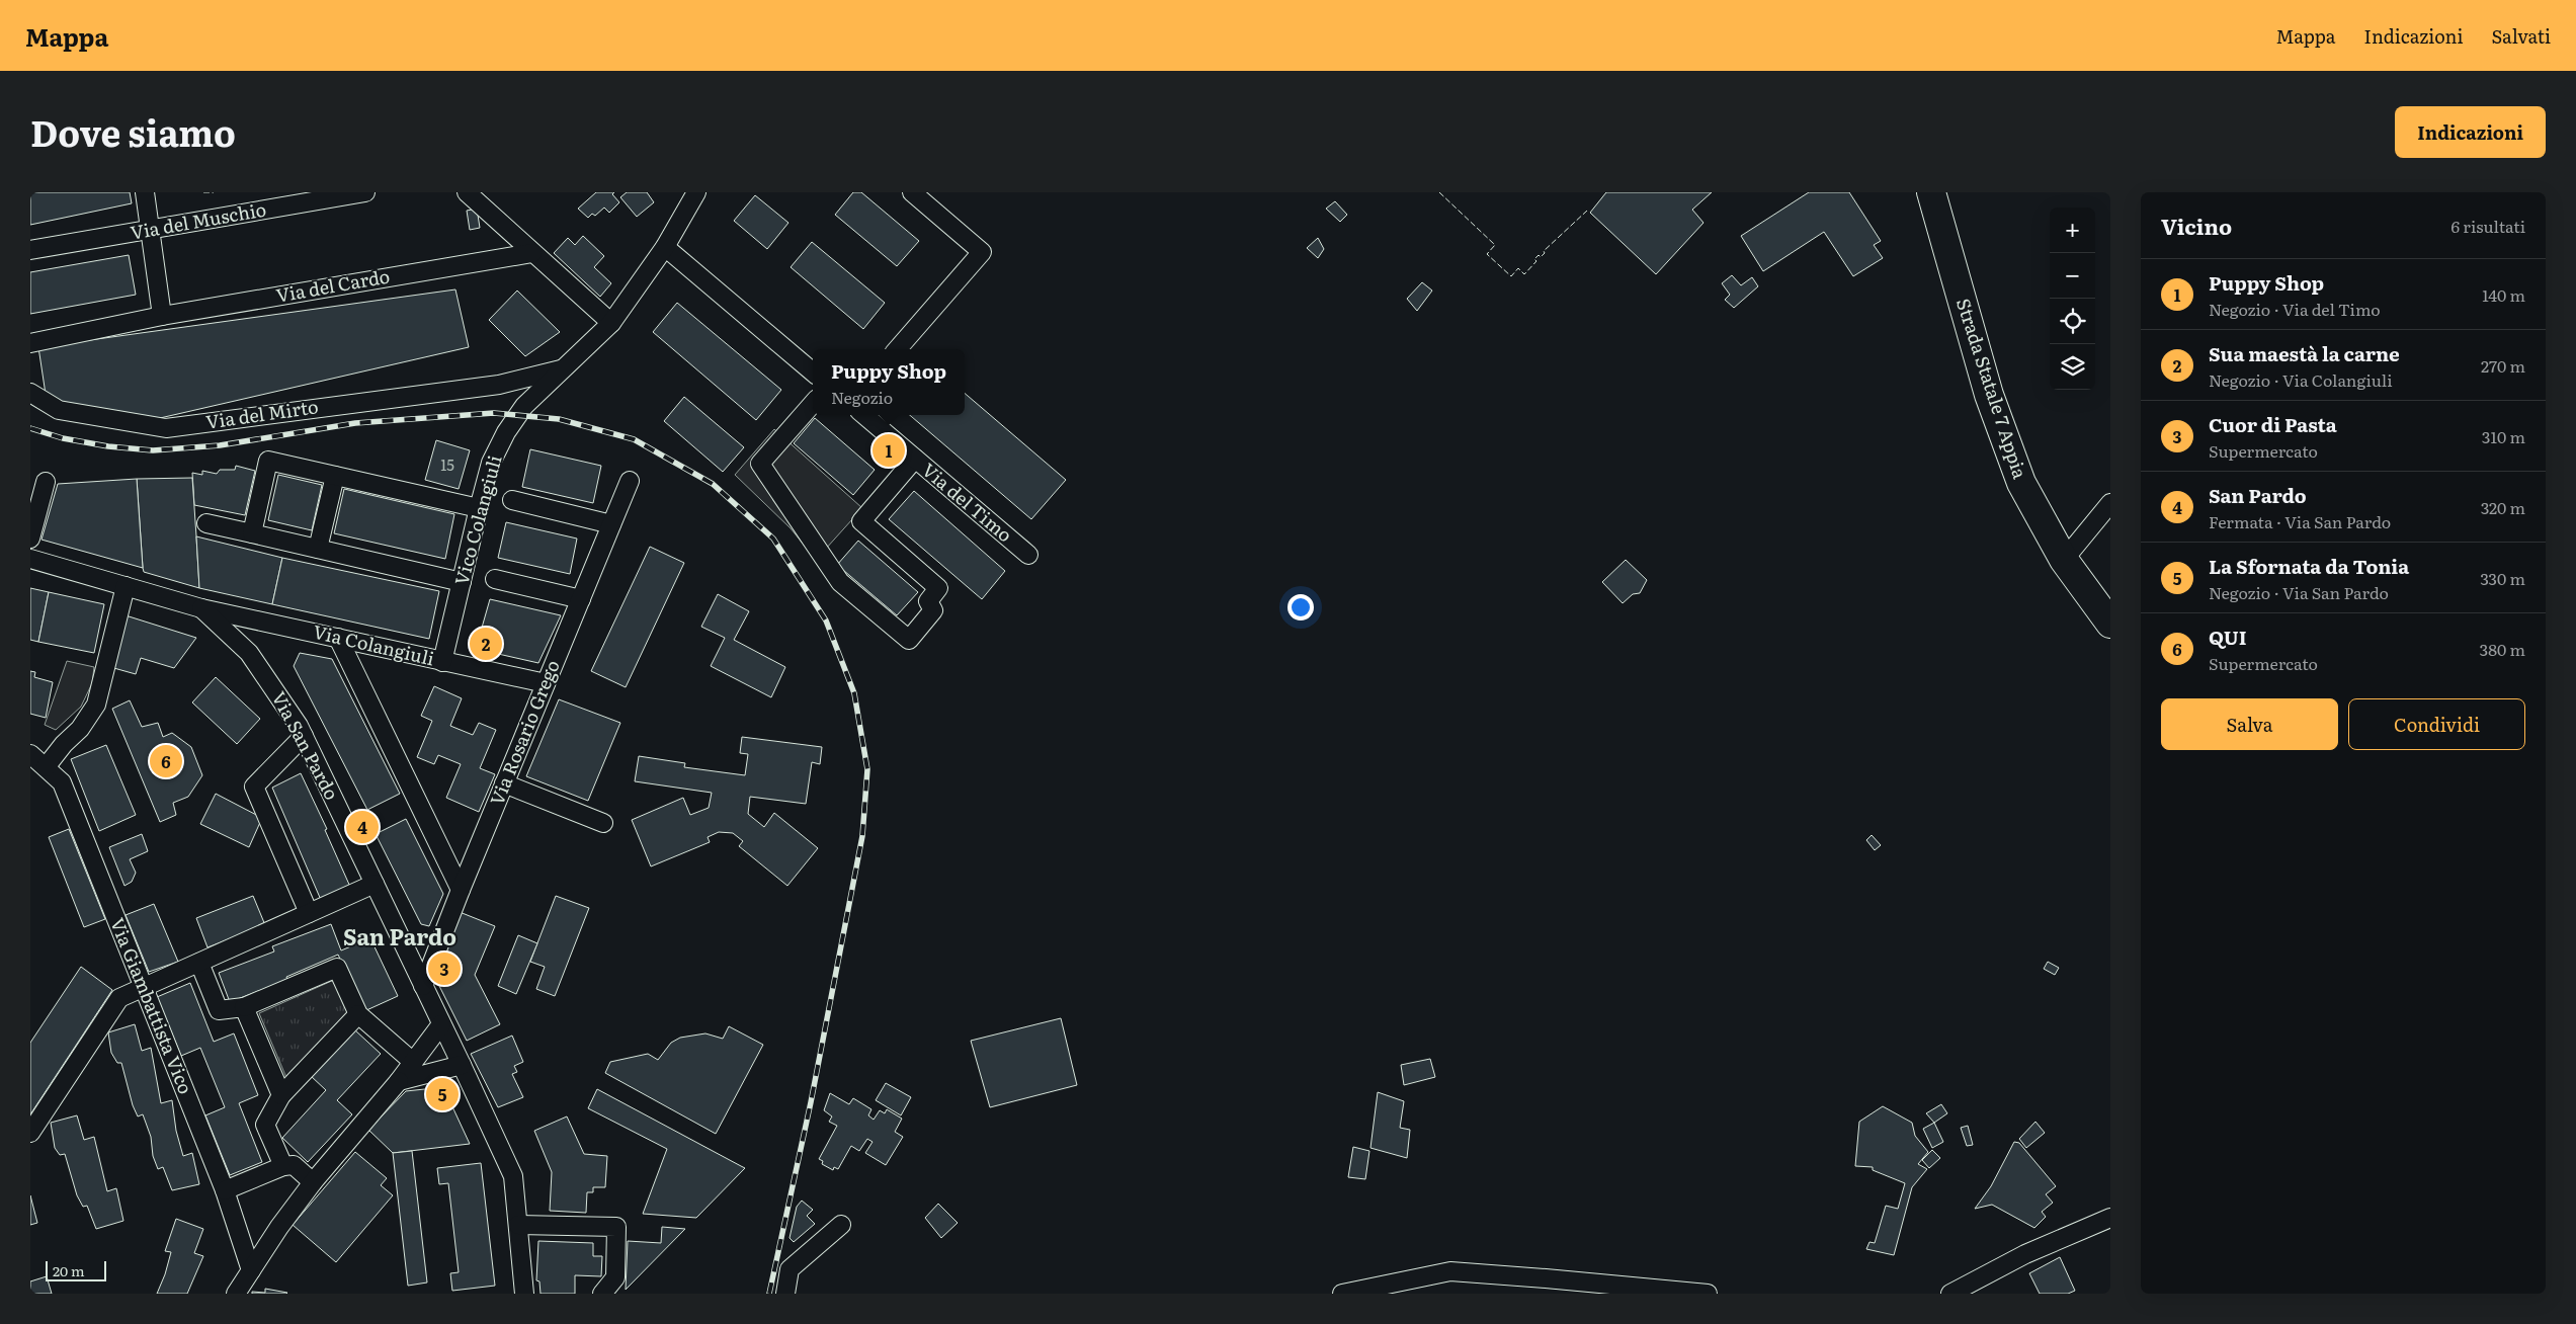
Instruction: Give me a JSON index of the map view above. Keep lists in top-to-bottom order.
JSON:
{
  "streets": {
    "main road": ["Strada Statale 7 Appia"],
    "street": [
      "Via del Muschio",
      "Via del Cardo",
      "Via del Mirto",
      "Via del Timo",
      "Vico Colangiuli",
      "Via Colangiuli",
      "Via Rosario Grego",
      "Via San Pardo",
      "Via Giambattista Vico"
    ]
  },
  "crossings": [
    ["Via del Mirto", "Vico Colangiuli"],
    ["Vico Colangiuli", "Via Colangiuli"],
    ["Via Colangiuli", "Via Rosario Grego"],
    ["Via Colangiuli", "Via San Pardo"],
    ["Via Rosario Grego", "Via San Pardo"]
  ],
  "districts": ["San Pardo"],
  "house_numbers": ["15"],
  "scale_bar": "20 m",
  "page": {
    "header": "Mappa",
    "nav": ["Mappa", "Indicazioni", "Salvati"],
    "title": "Dove siamo",
    "buttons": [
      "Indicazioni",
      ["Salva", "Condividi"]
    ],
    "heading": ["Vicino", "6 risultati"],
    "map_buttons": ["+", "−"],
    "list": [
      {
        "mark": "1",
        "name": "Puppy Shop",
        "note": "Negozio · Via del Timo",
        "value": "140 m"
      },
      {
        "mark": "2",
        "name": "Sua maestà la carne",
        "note": "Negozio · Via Colangiuli",
        "value": "270 m"
      },
      {
        "mark": "3",
        "name": "Cuor di Pasta",
        "note": "Supermercato",
        "value": "310 m"
      },
      {
        "mark": "4",
        "name": "San Pardo",
        "note": "Fermata · Via San Pardo",
        "value": "320 m"
      },
      {
        "mark": "5",
        "name": "La Sfornata da Tonia",
        "note": "Negozio · Via San Pardo",
        "value": "330 m"
      },
      {
        "mark": "6",
        "name": "QUI",
        "note": "Supermercato",
        "value": "380 m"
      }
    ],
    "popup": ["Puppy Shop", "Negozio"],
    "pins": [
      "1",
      "2",
      "6",
      "4",
      "3",
      "5"
    ],
    "scale": "20 m"
  }
}
